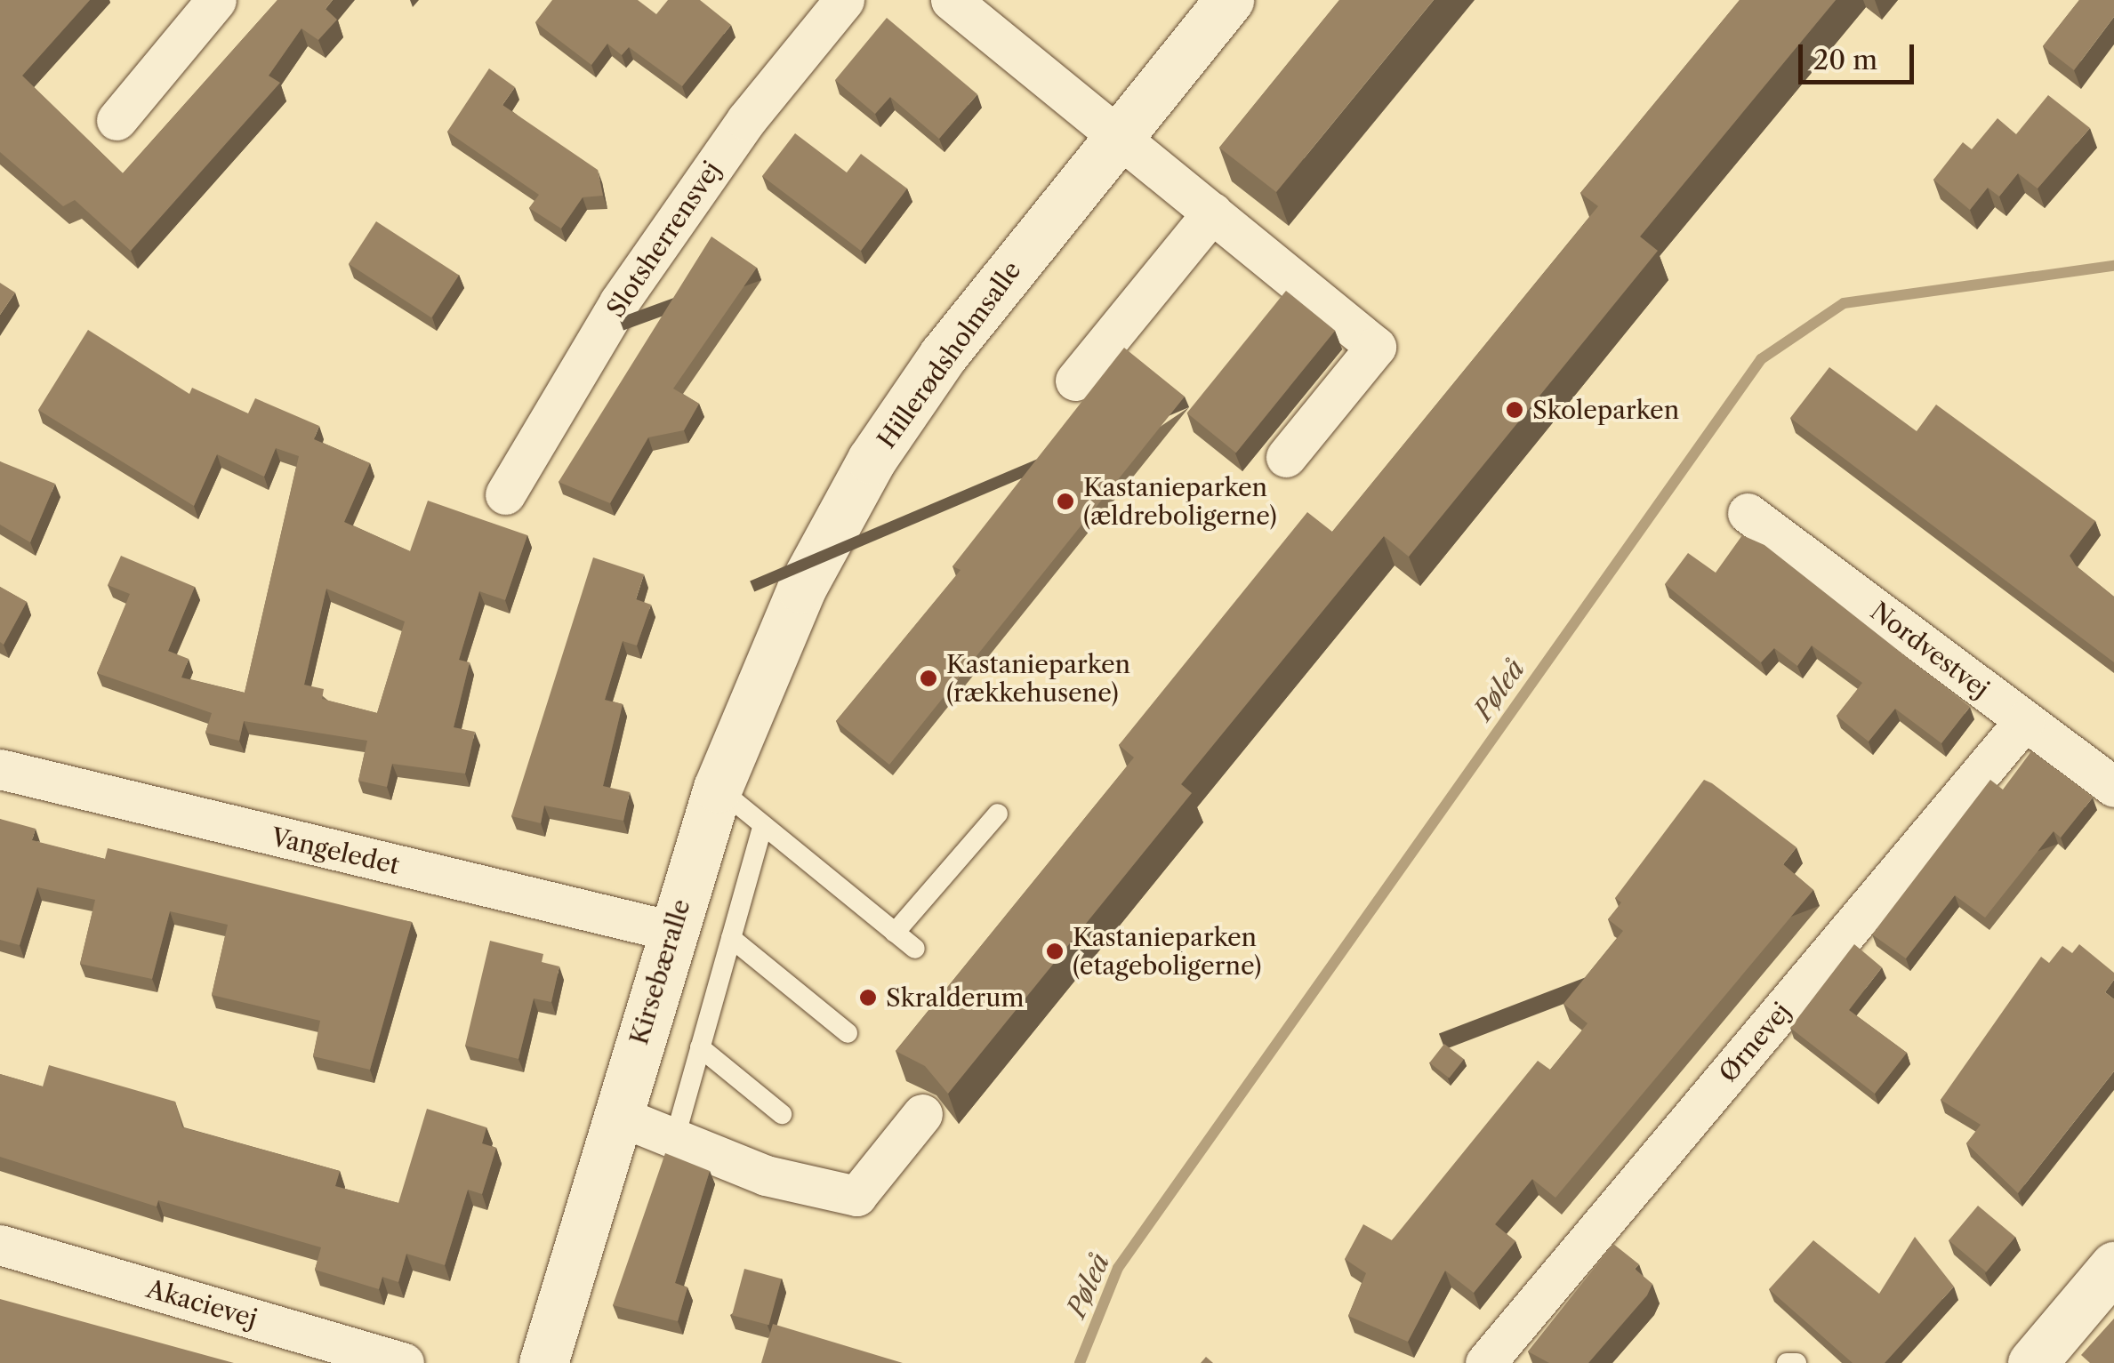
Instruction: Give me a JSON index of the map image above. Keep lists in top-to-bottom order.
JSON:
{
  "streets": {
    "street": [
      "Slotsherrensvej",
      "Hillerødsholmsalle",
      "Nordvestvej",
      "Vangeledet",
      "Kirsebæralle",
      "Ørnevej",
      "Akacievej"
    ]
  },
  "crossings": [
    ["Hillerødsholmsalle", "Kirsebæralle"],
    ["Nordvestvej", "Ørnevej"],
    ["Vangeledet", "Kirsebæralle"]
  ],
  "water": ["Pøleå"],
  "places": [
    "Skoleparken",
    "Kastanieparken (ældreboligerne)",
    "Kastanieparken (rækkehusene)",
    "Kastanieparken (etageboligerne)",
    "Skralderum"
  ],
  "scale_bar": "20 m"
}
